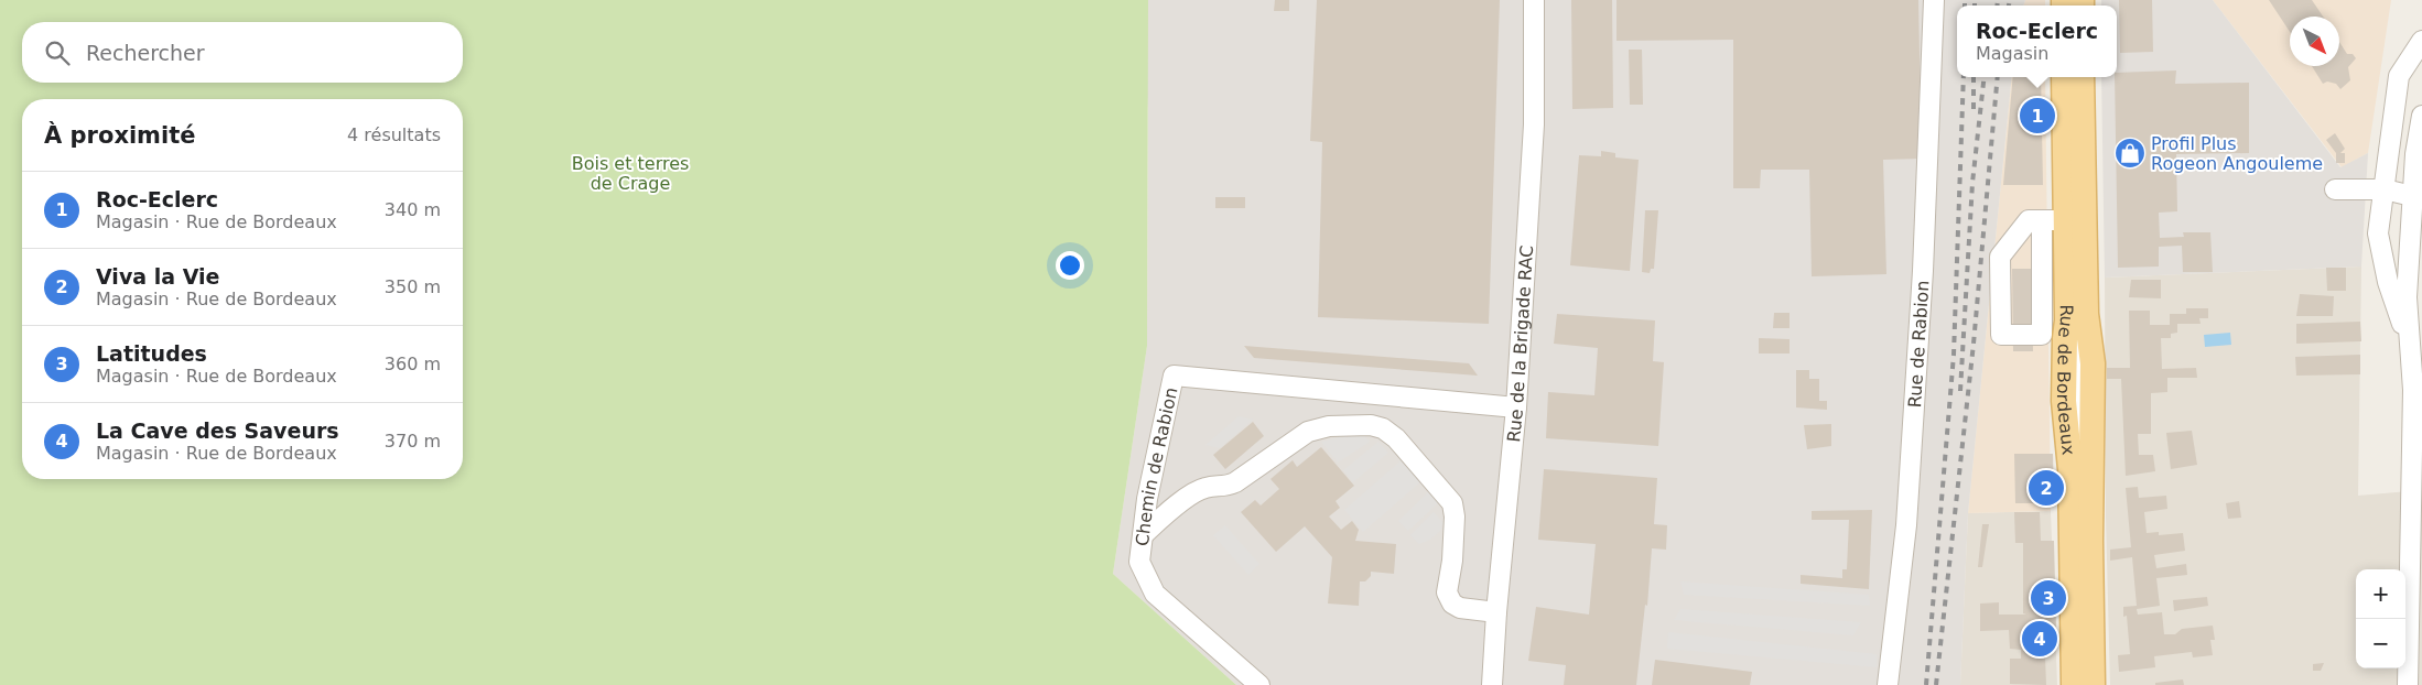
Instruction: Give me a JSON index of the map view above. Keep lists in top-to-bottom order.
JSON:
{
  "streets": {
    "main road": ["Rue de Bordeaux"],
    "street": ["Rue de la Brigade RAC", "Rue de Rabion", "Chemin de Rabion"]
  },
  "crossings": [
    ["Rue de la Brigade RAC", "Chemin de Rabion"]
  ],
  "parks": ["Bois et terres de Crage"],
  "places": {
    "shop": ["Profil Plus Rogeon Angouleme"]
  },
  "north": "bottom right",
  "page": {
    "popup": ["Roc-Eclerc", "Magasin"],
    "search": "Rechercher",
    "pins": [
      "1",
      "2",
      "3",
      "4"
    ],
    "heading": ["À proximité", "4 résultats"],
    "list": [
      {
        "mark": "1",
        "name": "Roc-Eclerc",
        "note": "Magasin · Rue de Bordeaux",
        "value": "340 m"
      },
      {
        "mark": "2",
        "name": "Viva la Vie",
        "note": "Magasin · Rue de Bordeaux",
        "value": "350 m"
      },
      {
        "mark": "3",
        "name": "Latitudes",
        "note": "Magasin · Rue de Bordeaux",
        "value": "360 m"
      },
      {
        "mark": "4",
        "name": "La Cave des Saveurs",
        "note": "Magasin · Rue de Bordeaux",
        "value": "370 m"
      }
    ],
    "map_buttons": ["+", "−"]
  }
}
